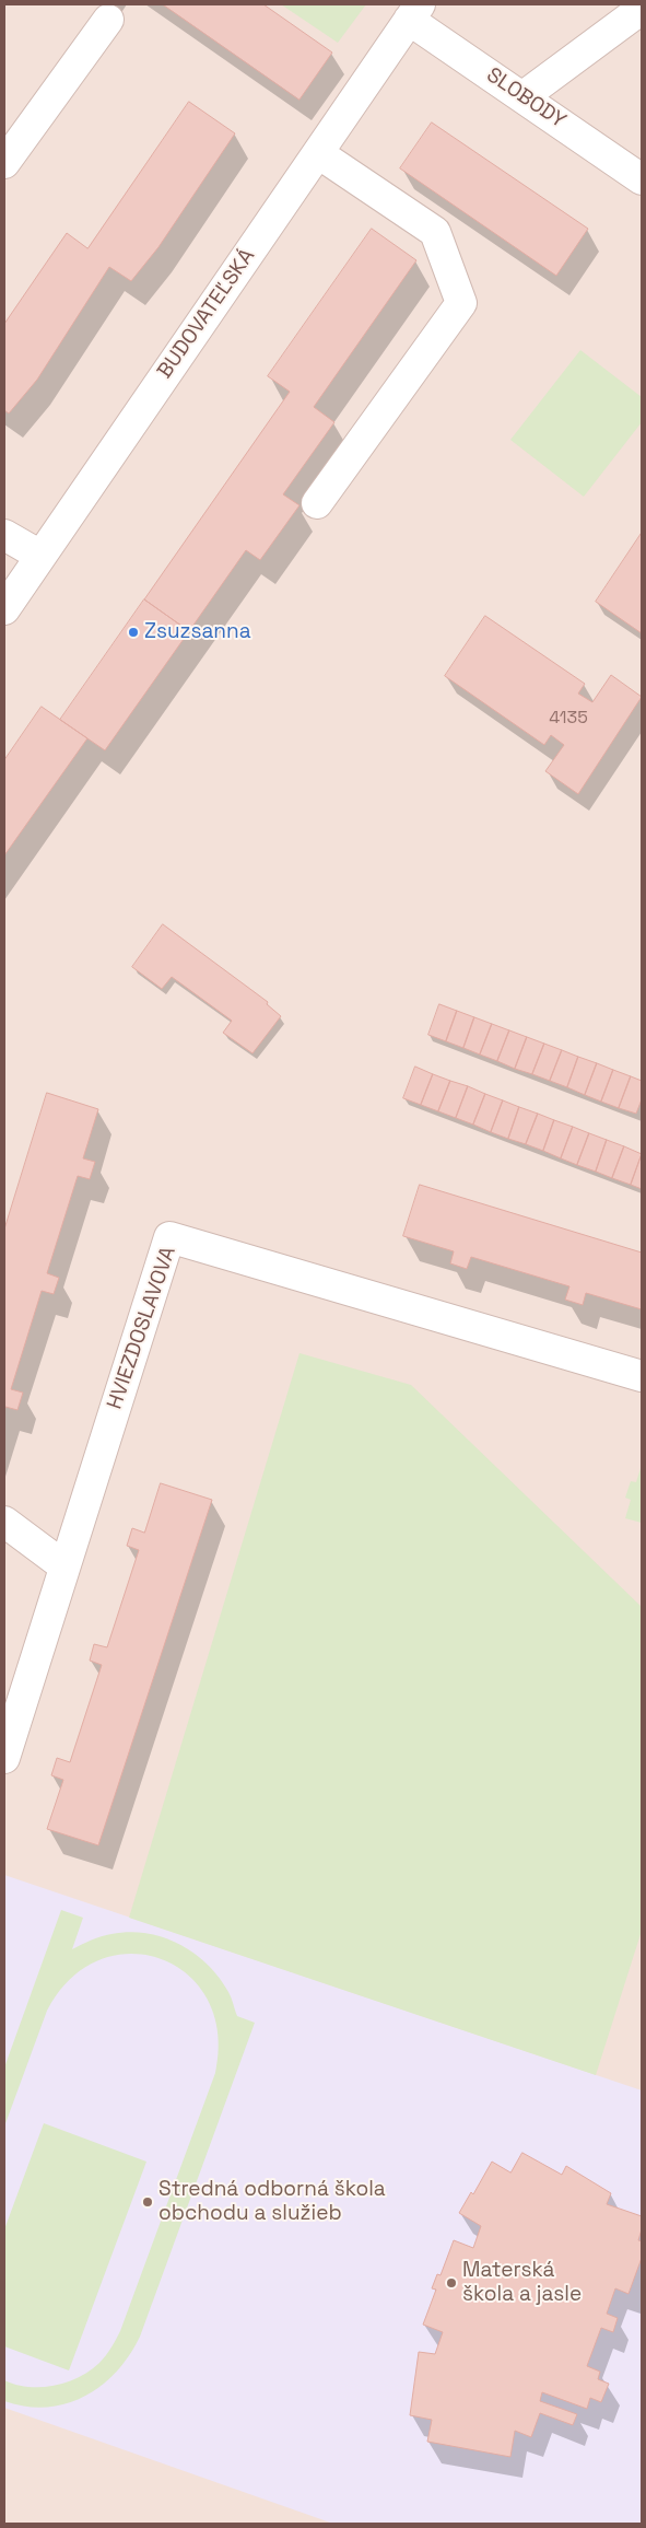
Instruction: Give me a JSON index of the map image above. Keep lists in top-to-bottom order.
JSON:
{
  "streets": {
    "street": ["SLOBODY", "BUDOVATEĽSKÁ", "HVIEZDOSLAVOVA"]
  },
  "crossings": [
    ["SLOBODY", "BUDOVATEĽSKÁ"]
  ],
  "places": ["Zsuzsanna", "Stredná odborná škola obchodu a služieb", "Materská škola a jasle"],
  "house_numbers": ["4135"]
}
